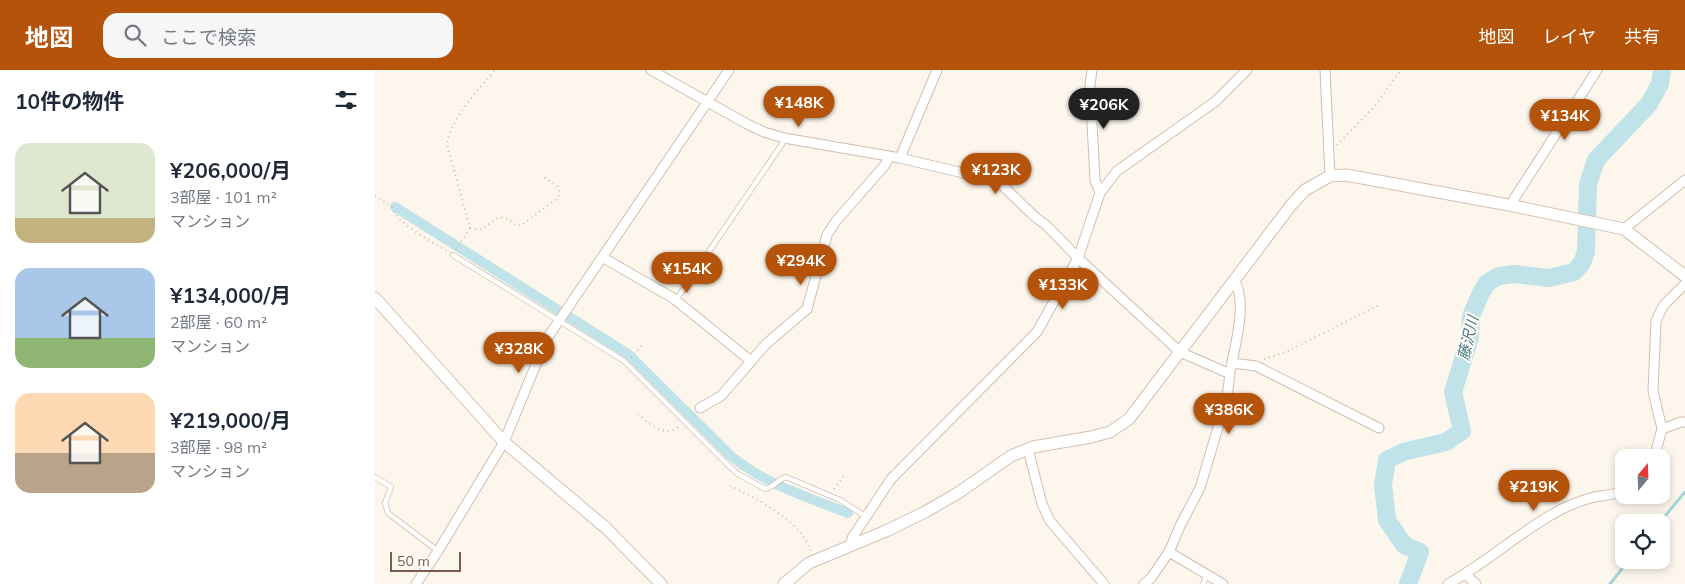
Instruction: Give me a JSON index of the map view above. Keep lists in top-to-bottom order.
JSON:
{
  "water": ["藤沢川"],
  "scale_bar": "50 m",
  "north": "top",
  "page": {
    "header": "地図",
    "search": "ここで検索",
    "nav": ["地図", "レイヤ", "共有"],
    "heading": "10件の物件",
    "price": [
      "¥148K",
      "¥206K",
      "¥134K",
      "¥123K",
      "¥294K",
      "¥154K",
      "¥133K",
      "¥328K",
      "¥386K",
      "¥219K"
    ],
    "list": [
      {
        "name": "¥206,000/月",
        "note": "3部屋 · 101 m² · マンション"
      },
      {
        "name": "¥134,000/月",
        "note": "2部屋 · 60 m² · マンション"
      },
      {
        "name": "¥219,000/月",
        "note": "3部屋 · 98 m² · マンション"
      }
    ],
    "scale": "50 m"
  }
}
